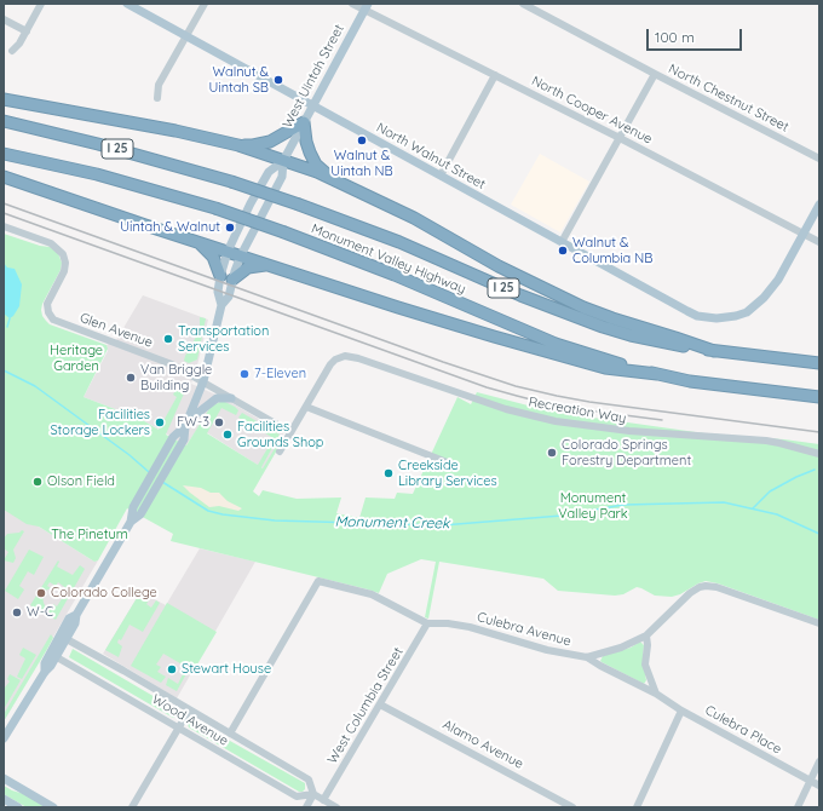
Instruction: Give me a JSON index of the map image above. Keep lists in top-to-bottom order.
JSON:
{
  "streets": {
    "highway": ["I 25", "Monument Valley Highway"],
    "main road": ["West Uintah Street", "North Walnut Street"],
    "street": [
      "North Chestnut Street",
      "North Cooper Avenue",
      "Glen Avenue",
      "Recreation Way",
      "Culebra Avenue",
      "West Columbia Street",
      "Wood Avenue",
      "Culebra Place",
      "Alamo Avenue"
    ]
  },
  "crossings": [
    ["West Uintah Street", "North Cooper Avenue"],
    ["West Uintah Street", "North Walnut Street"],
    ["West Uintah Street", "Glen Avenue"],
    ["West Uintah Street", "Wood Avenue"],
    ["North Cooper Avenue", "North Walnut Street"],
    ["Culebra Avenue", "West Columbia Street"],
    ["Culebra Avenue", "Wood Avenue"],
    ["Culebra Avenue", "Culebra Place"],
    ["West Columbia Street", "Wood Avenue"],
    ["West Columbia Street", "Alamo Avenue"]
  ],
  "water": ["Monument Creek"],
  "parks": ["Heritage Garden", "Monument Valley Park", "The Pinetum"],
  "places": [
    "Walnut & Uintah SB",
    "Walnut & Uintah NB",
    "Uintah & Walnut",
    "Walnut & Columbia NB",
    "Transportation Services",
    "7-Eleven",
    "Van Briggle Building",
    "Facilities Storage Lockers",
    "FW-3",
    "Facilities Grounds Shop",
    "Colorado Springs Forestry Department",
    "Creekside Library Services",
    "Olson Field",
    "Colorado College",
    "W-C",
    "Stewart House"
  ],
  "scale_bar": "100 m"
}
